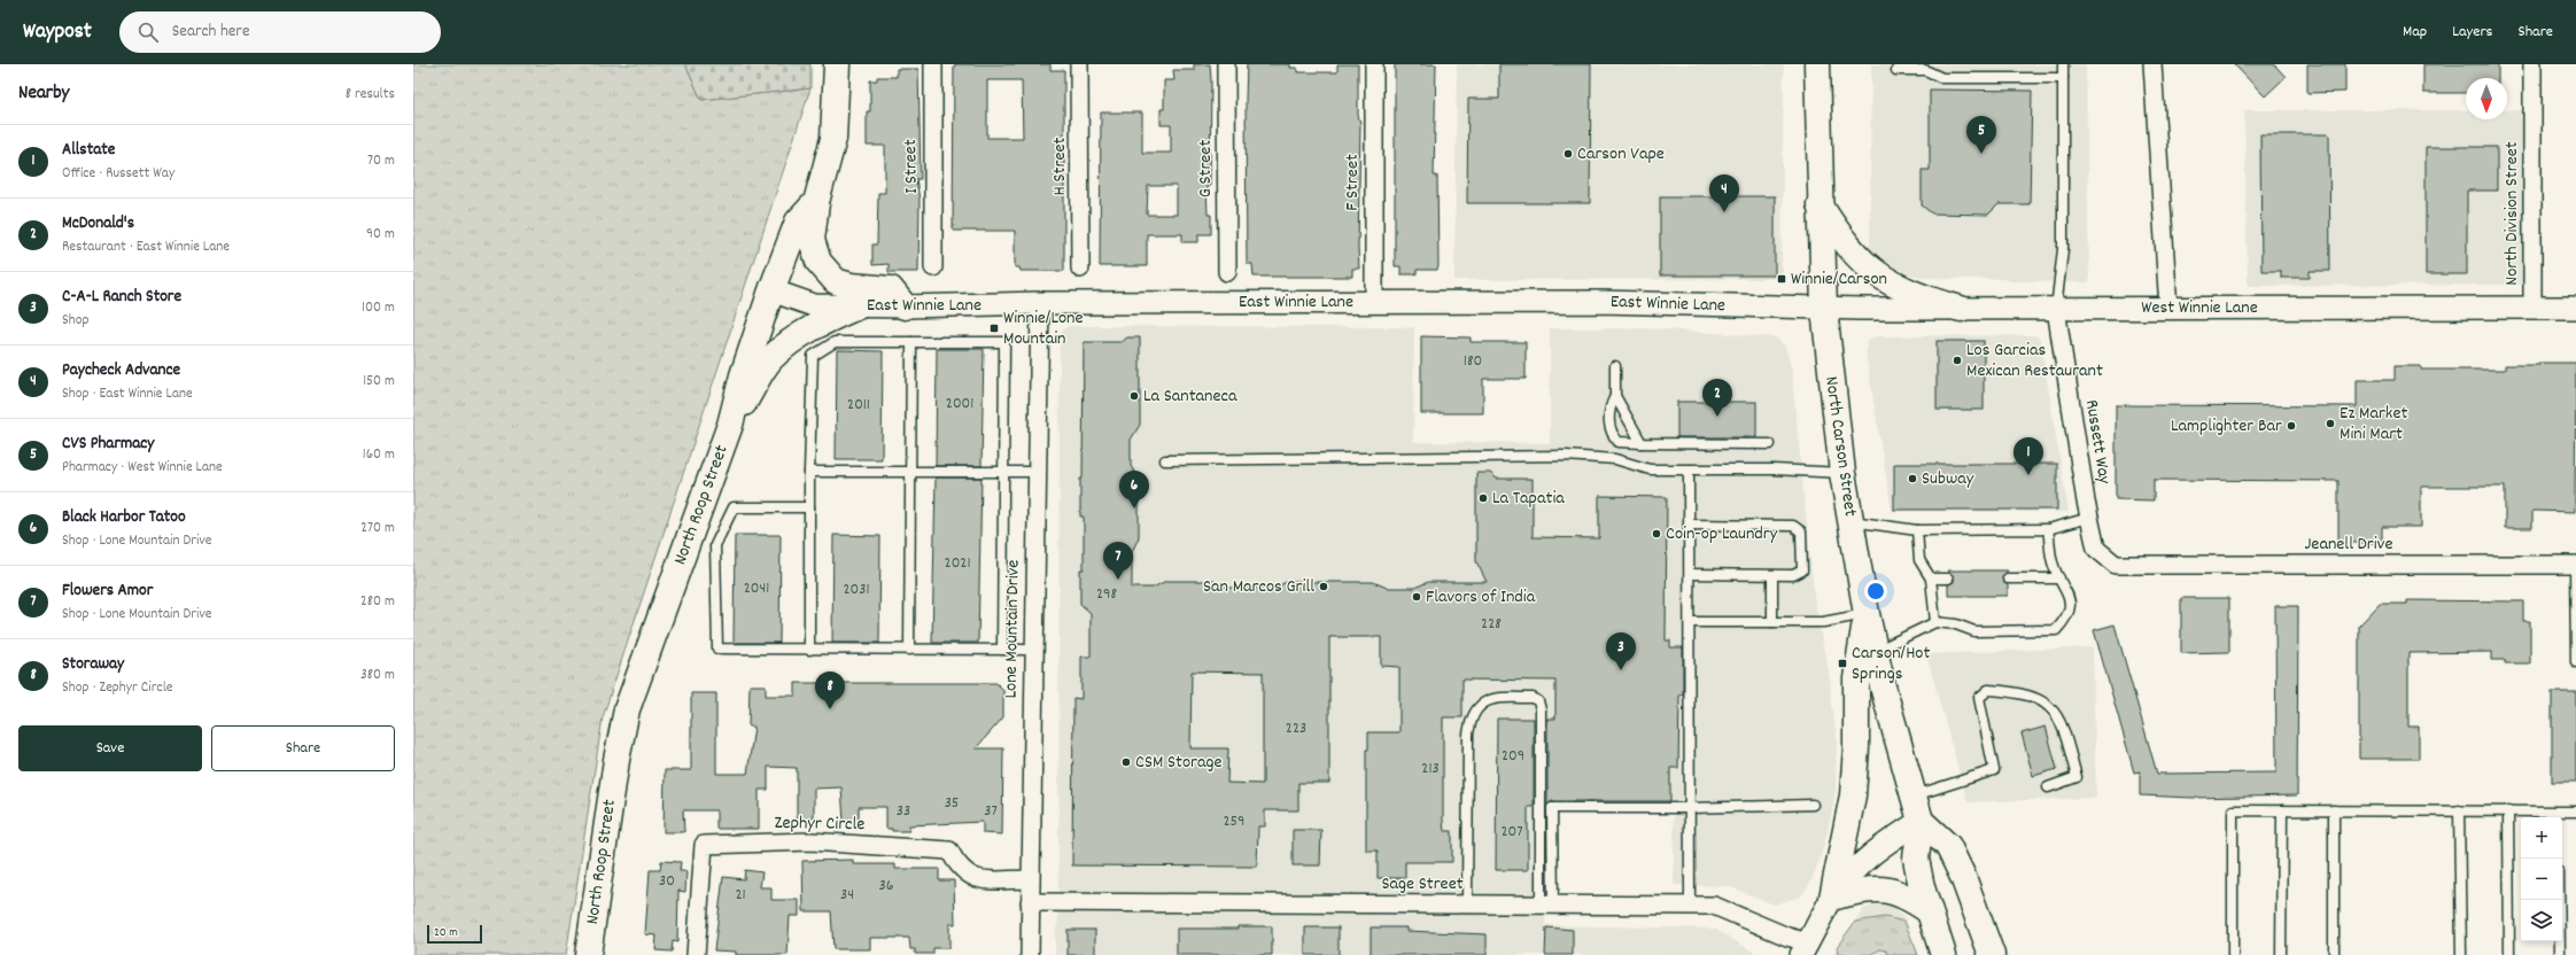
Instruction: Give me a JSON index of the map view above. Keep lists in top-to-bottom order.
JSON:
{
  "streets": {
    "main road": ["North Carson Street", "North Roop Street"],
    "street": [
      "I Street",
      "H Street",
      "G Street",
      "F Street",
      "North Division Street",
      "East Winnie Lane",
      "West Winnie Lane",
      "Russett Way",
      "Jeanell Drive",
      "Lone Mountain Drive",
      "Zephyr Circle",
      "Sage Street"
    ]
  },
  "crossings": [
    ["F Street", "East Winnie Lane"],
    ["North Division Street", "West Winnie Lane"],
    ["East Winnie Lane", "West Winnie Lane"],
    ["East Winnie Lane", "North Carson Street"],
    ["East Winnie Lane", "North Roop Street"],
    ["East Winnie Lane", "Lone Mountain Drive"],
    ["West Winnie Lane", "Russett Way"],
    ["West Winnie Lane", "North Carson Street"],
    ["Russett Way", "Jeanell Drive"],
    ["Lone Mountain Drive", "Zephyr Circle"],
    ["Lone Mountain Drive", "Sage Street"]
  ],
  "places": {
    "other": [
      "Carson Vape",
      "Los Garcias Mexican Restaurant",
      "La Santaneca",
      "Ez Market Mini Mart",
      "Lamplighter Bar",
      "Subway",
      "La Tapatia",
      "Coin-op Laundry",
      "San Marcos Grill",
      "Flavors of India",
      "CSM Storage"
    ],
    "transit": ["Winnie/Carson", "Winnie/Lone Mountain", "Carson/Hot Springs"]
  },
  "house_numbers": [
    "180",
    "2001",
    "2011",
    "2021",
    "2041",
    "2031",
    "298",
    "228",
    "223",
    "209",
    "213",
    "35",
    "33",
    "37",
    "259",
    "207",
    "30",
    "36",
    "21",
    "34"
  ],
  "scale_bar": "20 m",
  "north": "bottom",
  "page": {
    "header": "Waypost",
    "search": "Search here",
    "nav": ["Map", "Layers", "Share"],
    "heading": ["Nearby", "8 results"],
    "pins": [
      "5",
      "4",
      "2",
      "1",
      "6",
      "7",
      "3",
      "8"
    ],
    "list": [
      {
        "mark": "1",
        "name": "Allstate",
        "note": "Office · Russett Way",
        "value": "70 m"
      },
      {
        "mark": "2",
        "name": "McDonald's",
        "note": "Restaurant · East Winnie Lane",
        "value": "90 m"
      },
      {
        "mark": "3",
        "name": "C-A-L Ranch Store",
        "note": "Shop",
        "value": "100 m"
      },
      {
        "mark": "4",
        "name": "Paycheck Advance",
        "note": "Shop · East Winnie Lane",
        "value": "150 m"
      },
      {
        "mark": "5",
        "name": "CVS Pharmacy",
        "note": "Pharmacy · West Winnie Lane",
        "value": "160 m"
      },
      {
        "mark": "6",
        "name": "Black Harbor Tatoo",
        "note": "Shop · Lone Mountain Drive",
        "value": "270 m"
      },
      {
        "mark": "7",
        "name": "Flowers Amor",
        "note": "Shop · Lone Mountain Drive",
        "value": "280 m"
      },
      {
        "mark": "8",
        "name": "Storaway",
        "note": "Shop · Zephyr Circle",
        "value": "380 m"
      }
    ],
    "buttons": ["Save", "Share"],
    "map_buttons": ["+", "−"],
    "scale": "20 m"
  }
}
